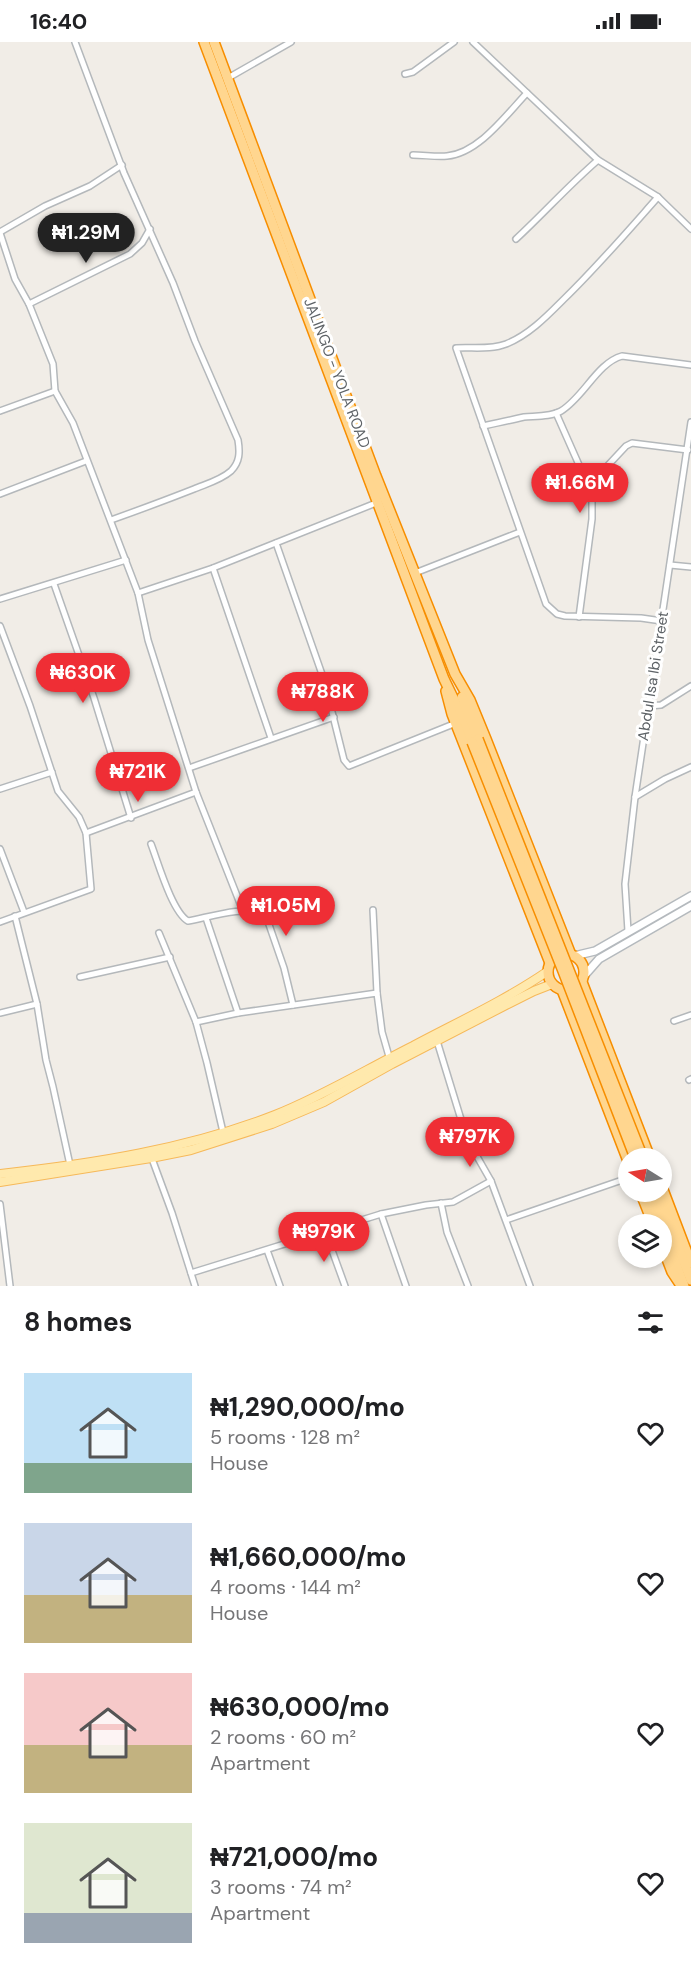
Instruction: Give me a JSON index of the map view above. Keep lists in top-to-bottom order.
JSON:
{
  "streets": {
    "highway": ["JALINGO - YOLA ROAD"],
    "street": ["Abdul Isa Ibi Street"]
  },
  "north": "left",
  "page": {
    "status": "16:40",
    "price": [
      "₦1.29M",
      "₦1.66M",
      "₦630K",
      "₦788K",
      "₦721K",
      "₦1.05M",
      "₦797K",
      "₦979K"
    ],
    "heading": "8 homes",
    "list": [
      {
        "name": "₦1,290,000/mo",
        "note": "5 rooms · 128 m² · House"
      },
      {
        "name": "₦1,660,000/mo",
        "note": "4 rooms · 144 m² · House"
      },
      {
        "name": "₦630,000/mo",
        "note": "2 rooms · 60 m² · Apartment"
      },
      {
        "name": "₦721,000/mo",
        "note": "3 rooms · 74 m² · Apartment"
      }
    ]
  }
}
